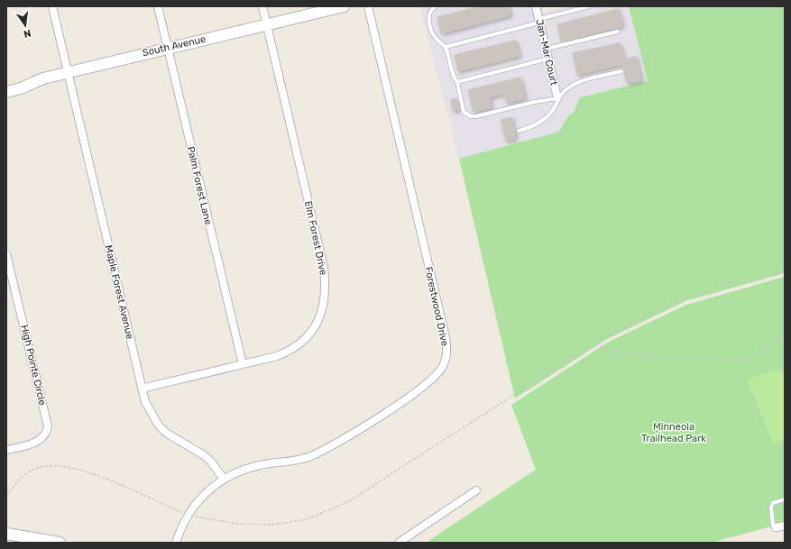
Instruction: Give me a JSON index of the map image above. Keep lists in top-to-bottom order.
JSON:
{
  "streets": {
    "street": [
      "South Avenue",
      "Jan-Mar Court",
      "Palm Forest Lane",
      "Elm Forest Drive",
      "Maple Forest Avenue",
      "Forestwood Drive",
      "High Pointe Circle"
    ]
  },
  "crossings": [
    ["South Avenue", "Palm Forest Lane"],
    ["South Avenue", "Elm Forest Drive"],
    ["South Avenue", "Maple Forest Avenue"],
    ["Palm Forest Lane", "Elm Forest Drive"],
    ["Elm Forest Drive", "Maple Forest Avenue"],
    ["Maple Forest Avenue", "Forestwood Drive"]
  ],
  "parks": ["Minneola Trailhead Park"],
  "north": "bottom"
}
